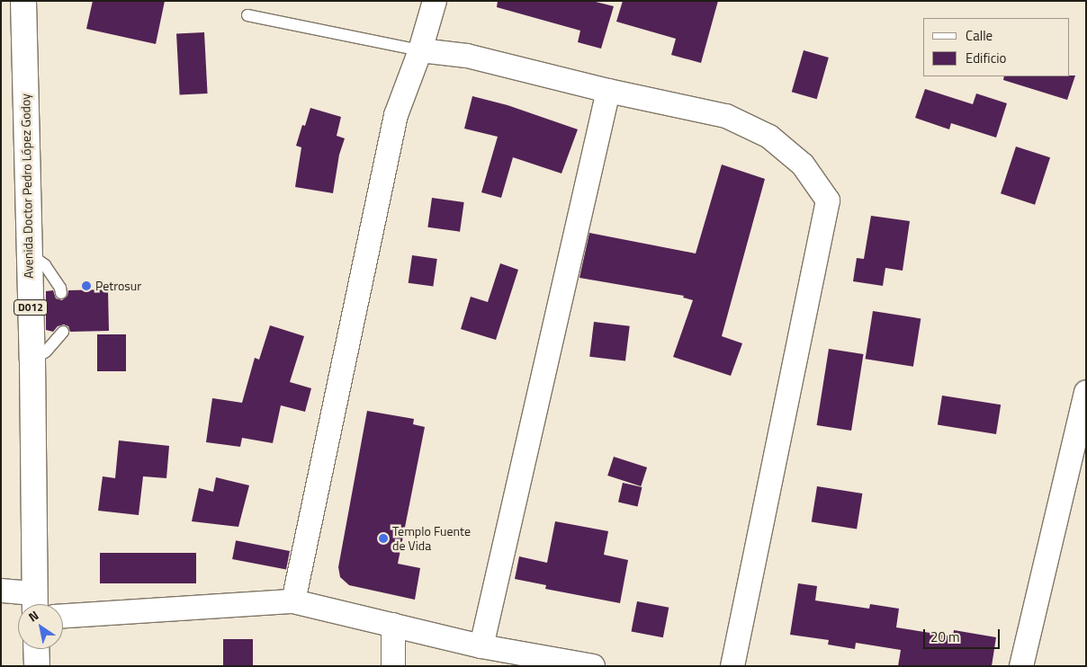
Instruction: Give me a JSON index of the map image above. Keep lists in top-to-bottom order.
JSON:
{
  "streets": {
    "main road": ["Avenida Doctor Pedro López Godoy", "D012"]
  },
  "places": ["Petrosur", "Templo Fuente de Vida"],
  "legend": ["Calle", "Edificio"],
  "scale_bar": "20 m",
  "north": "top left"
}
